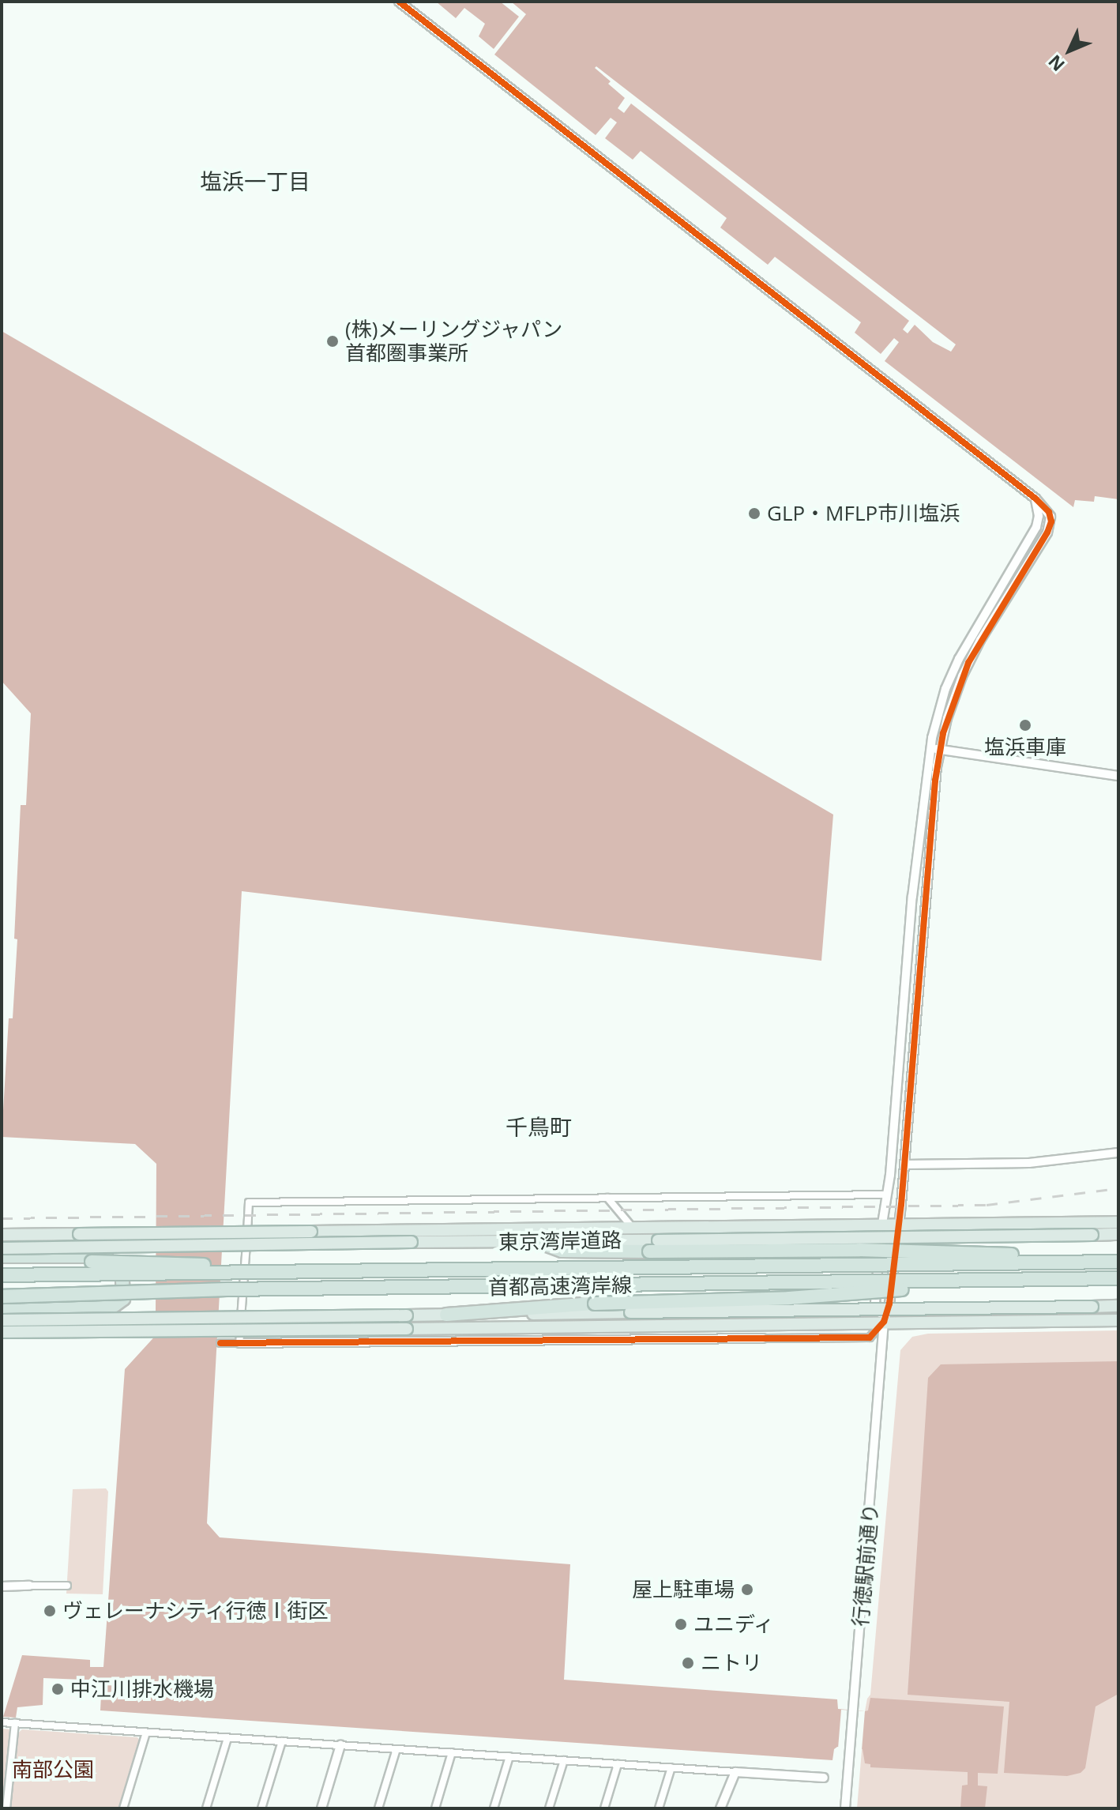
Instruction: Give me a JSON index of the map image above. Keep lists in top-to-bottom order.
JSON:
{
  "streets": {
    "highway": ["東京湾岸道路", "首都高速湾岸線"],
    "street": ["行徳駅前通り"]
  },
  "districts": ["塩浜一丁目", "千鳥町"],
  "parks": ["南部公園"],
  "places": [
    "(株)メーリングジャパン 首都圏事業所",
    "GLP・MFLP市川塩浜",
    "塩浜車庫",
    "屋上駐車場",
    "ヴェレーナシティ行徳Ⅰ街区",
    "ユニディ",
    "ニトリ",
    "中江川排水機場"
  ],
  "north": "bottom left"
}
